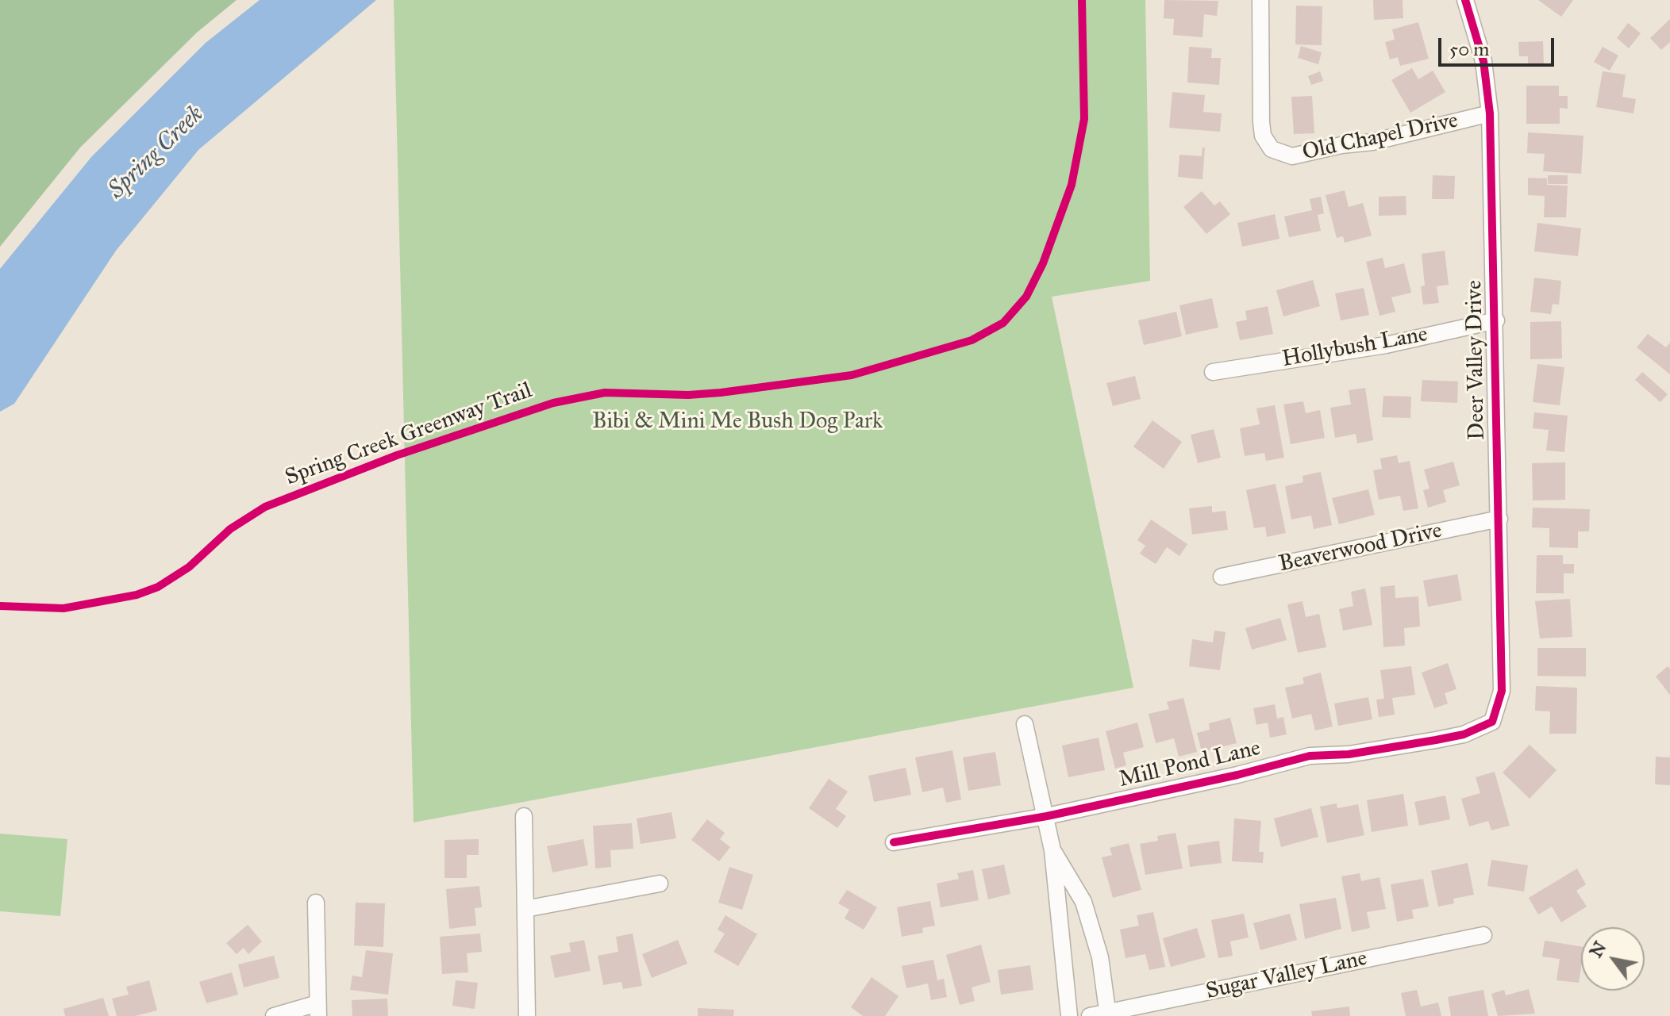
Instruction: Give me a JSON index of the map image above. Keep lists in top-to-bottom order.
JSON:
{
  "streets": {
    "street": [
      "Old Chapel Drive",
      "Hollybush Lane",
      "Deer Valley Drive",
      "Beaverwood Drive",
      "Mill Pond Lane",
      "Sugar Valley Lane"
    ],
    "cycle path": ["Spring Creek Greenway Trail"]
  },
  "crossings": [
    ["Old Chapel Drive", "Deer Valley Drive"],
    ["Hollybush Lane", "Deer Valley Drive"],
    ["Deer Valley Drive", "Beaverwood Drive"],
    ["Deer Valley Drive", "Mill Pond Lane"]
  ],
  "water": ["Spring Creek"],
  "parks": ["Bibi & Mini Me Bush Dog Park"],
  "scale_bar": "50 m",
  "north": "top left"
}
